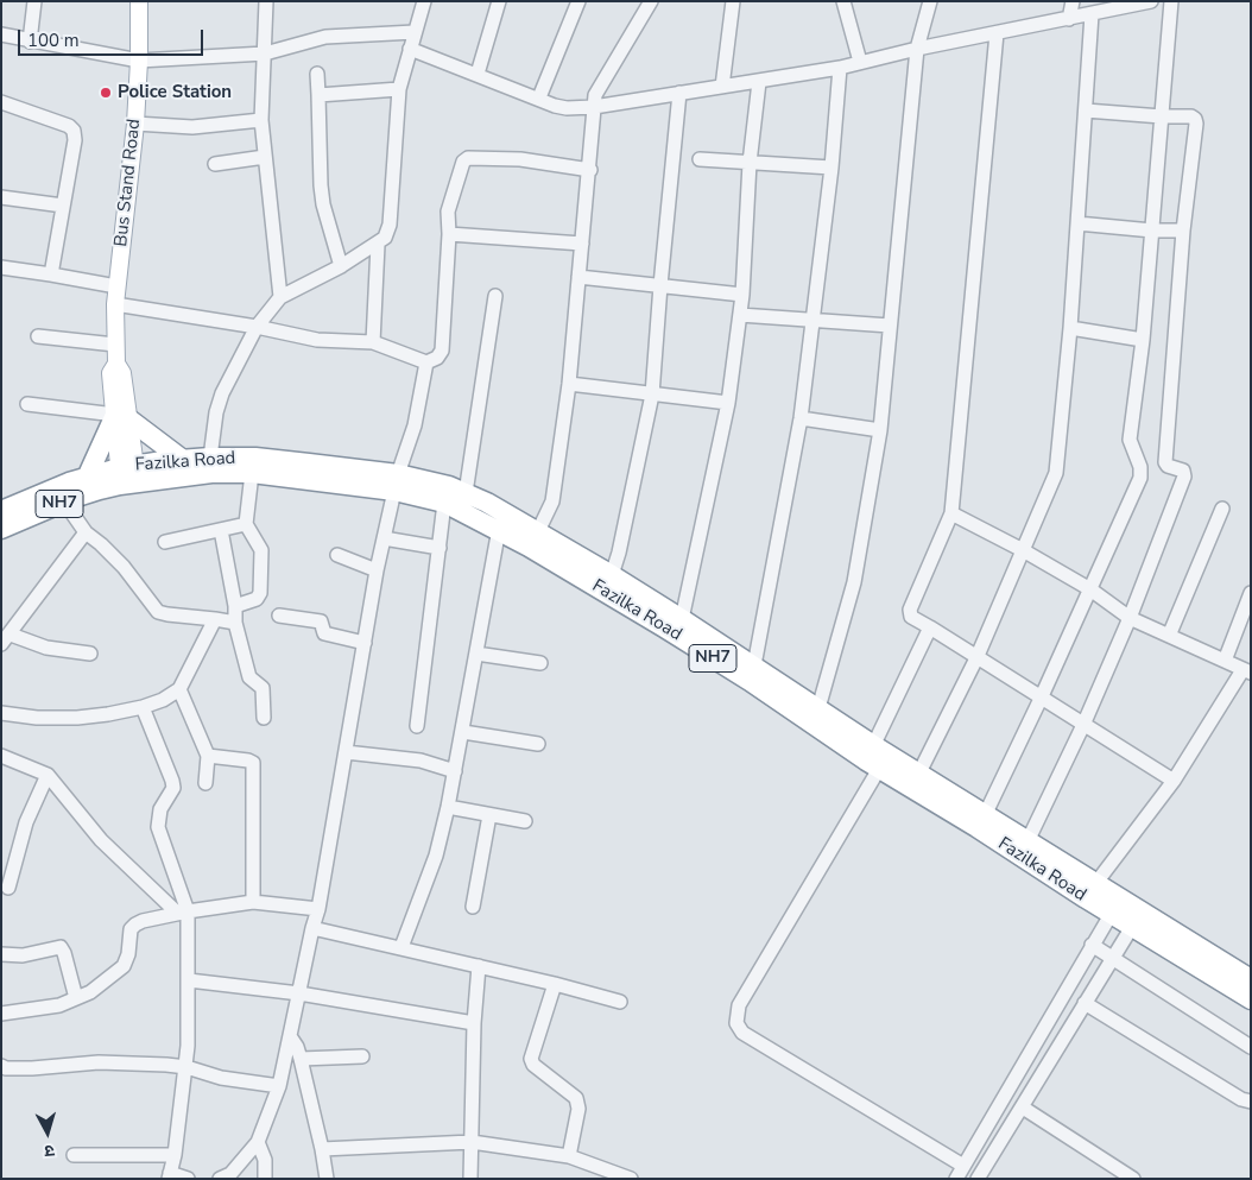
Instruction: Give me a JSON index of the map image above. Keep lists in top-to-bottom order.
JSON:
{
  "streets": {
    "highway": ["Fazilka Road", "NH7"],
    "main road": ["Bus Stand Road"]
  },
  "crossings": [
    ["Bus Stand Road", "Fazilka Road"],
    ["Bus Stand Road", "NH7"],
    ["Fazilka Road", "NH7"]
  ],
  "places": ["Police Station"],
  "scale_bar": "100 m",
  "north": "bottom"
}
